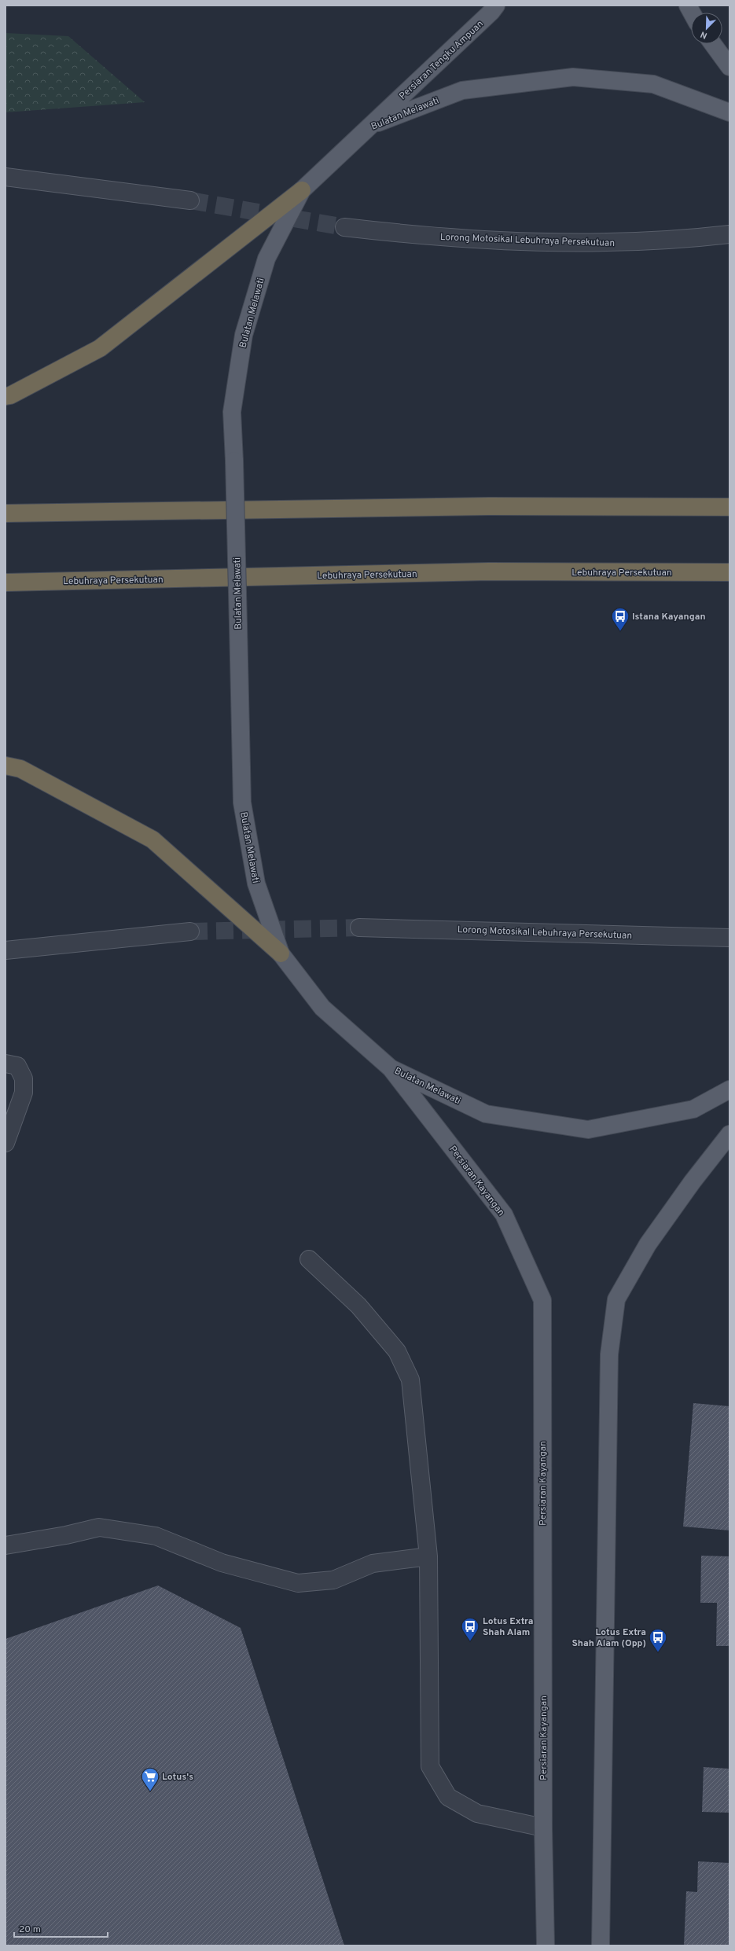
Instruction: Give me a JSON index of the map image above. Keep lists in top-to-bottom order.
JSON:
{
  "streets": {
    "highway": ["Lebuhraya Persekutuan"],
    "main road": ["Persiaran Tengku Ampuan", "Bulatan Melawati", "Persiaran Kayangan"],
    "lane": ["Lorong Motosikal Lebuhraya Persekutuan"]
  },
  "crossings": [
    ["Persiaran Tengku Ampuan", "Bulatan Melawati"],
    ["Bulatan Melawati", "Persiaran Kayangan"]
  ],
  "places": {
    "bus stop": ["Istana Kayangan", "Lotus Extra Shah Alam", "Lotus Extra Shah Alam (Opp)"],
    "supermarket": ["Lotus's"]
  },
  "scale_bar": "20 m",
  "north": "bottom left"
}
